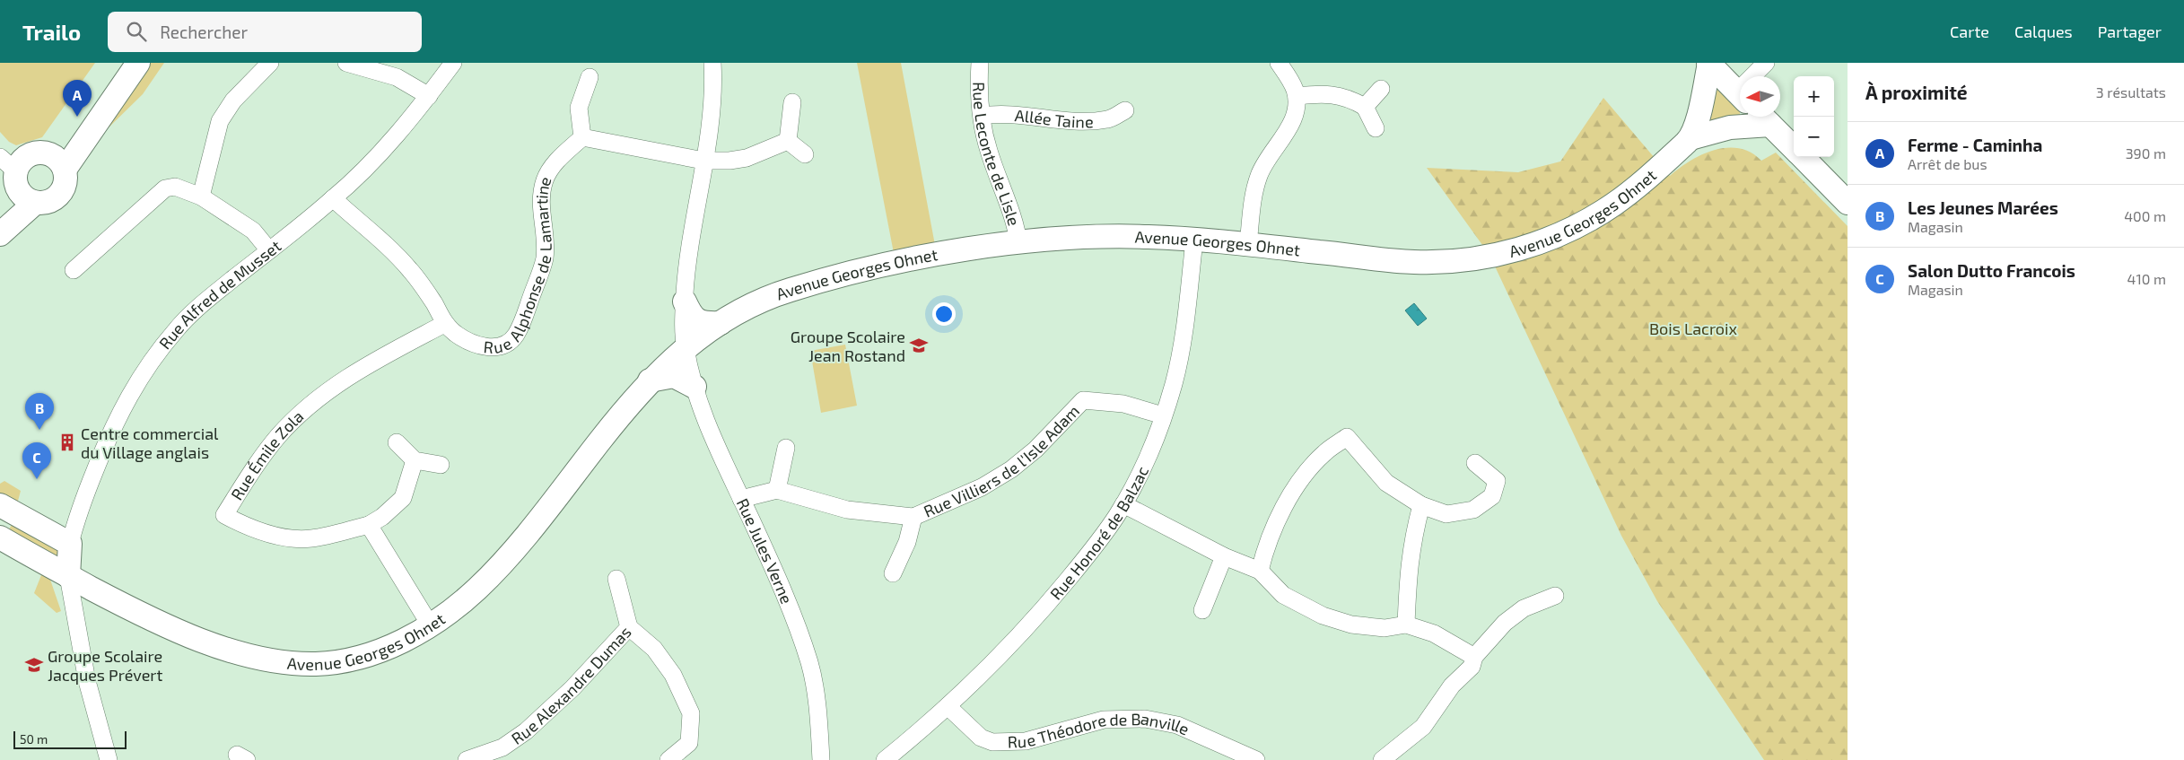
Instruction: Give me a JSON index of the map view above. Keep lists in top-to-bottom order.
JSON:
{
  "streets": {
    "street": [
      "Allée Taine",
      "Rue Leconte de Lisle",
      "Avenue Georges Ohnet",
      "Rue Alphonse de Lamartine",
      "Rue Alfred de Musset",
      "Rue Émile Zola",
      "Rue Villiers de l'Isle Adam",
      "Rue Honoré de Balzac",
      "Rue Jules Verne",
      "Rue Alexandre Dumas",
      "Rue Théodore de Banville"
    ]
  },
  "crossings": [
    ["Allée Taine", "Rue Leconte de Lisle"],
    ["Rue Leconte de Lisle", "Avenue Georges Ohnet"],
    ["Avenue Georges Ohnet", "Rue Alfred de Musset"],
    ["Avenue Georges Ohnet", "Rue Honoré de Balzac"],
    ["Avenue Georges Ohnet", "Rue Jules Verne"],
    ["Rue Alphonse de Lamartine", "Rue Alfred de Musset"],
    ["Rue Alphonse de Lamartine", "Rue Émile Zola"],
    ["Rue Villiers de l'Isle Adam", "Rue Honoré de Balzac"],
    ["Rue Villiers de l'Isle Adam", "Rue Jules Verne"],
    ["Rue Honoré de Balzac", "Rue Théodore de Banville"]
  ],
  "parks": ["Bois Lacroix"],
  "places": {
    "school or university": ["Groupe Scolaire Jean Rostand", "Groupe Scolaire Jacques Prévert"],
    "building": ["Centre commercial du Village anglais"]
  },
  "scale_bar": "50 m",
  "north": "left",
  "page": {
    "header": "Trailo",
    "search": "Rechercher",
    "nav": ["Carte", "Calques", "Partager"],
    "heading": ["À proximité", "3 résultats"],
    "map_buttons": ["+", "−"],
    "pins": ["A", "B", "C"],
    "list": [
      {
        "mark": "A",
        "name": "Ferme - Caminha",
        "note": "Arrêt de bus",
        "value": "390 m"
      },
      {
        "mark": "B",
        "name": "Les Jeunes Marées",
        "note": "Magasin",
        "value": "400 m"
      },
      {
        "mark": "C",
        "name": "Salon Dutto Francois",
        "note": "Magasin",
        "value": "410 m"
      }
    ],
    "scale": "50 m"
  }
}
